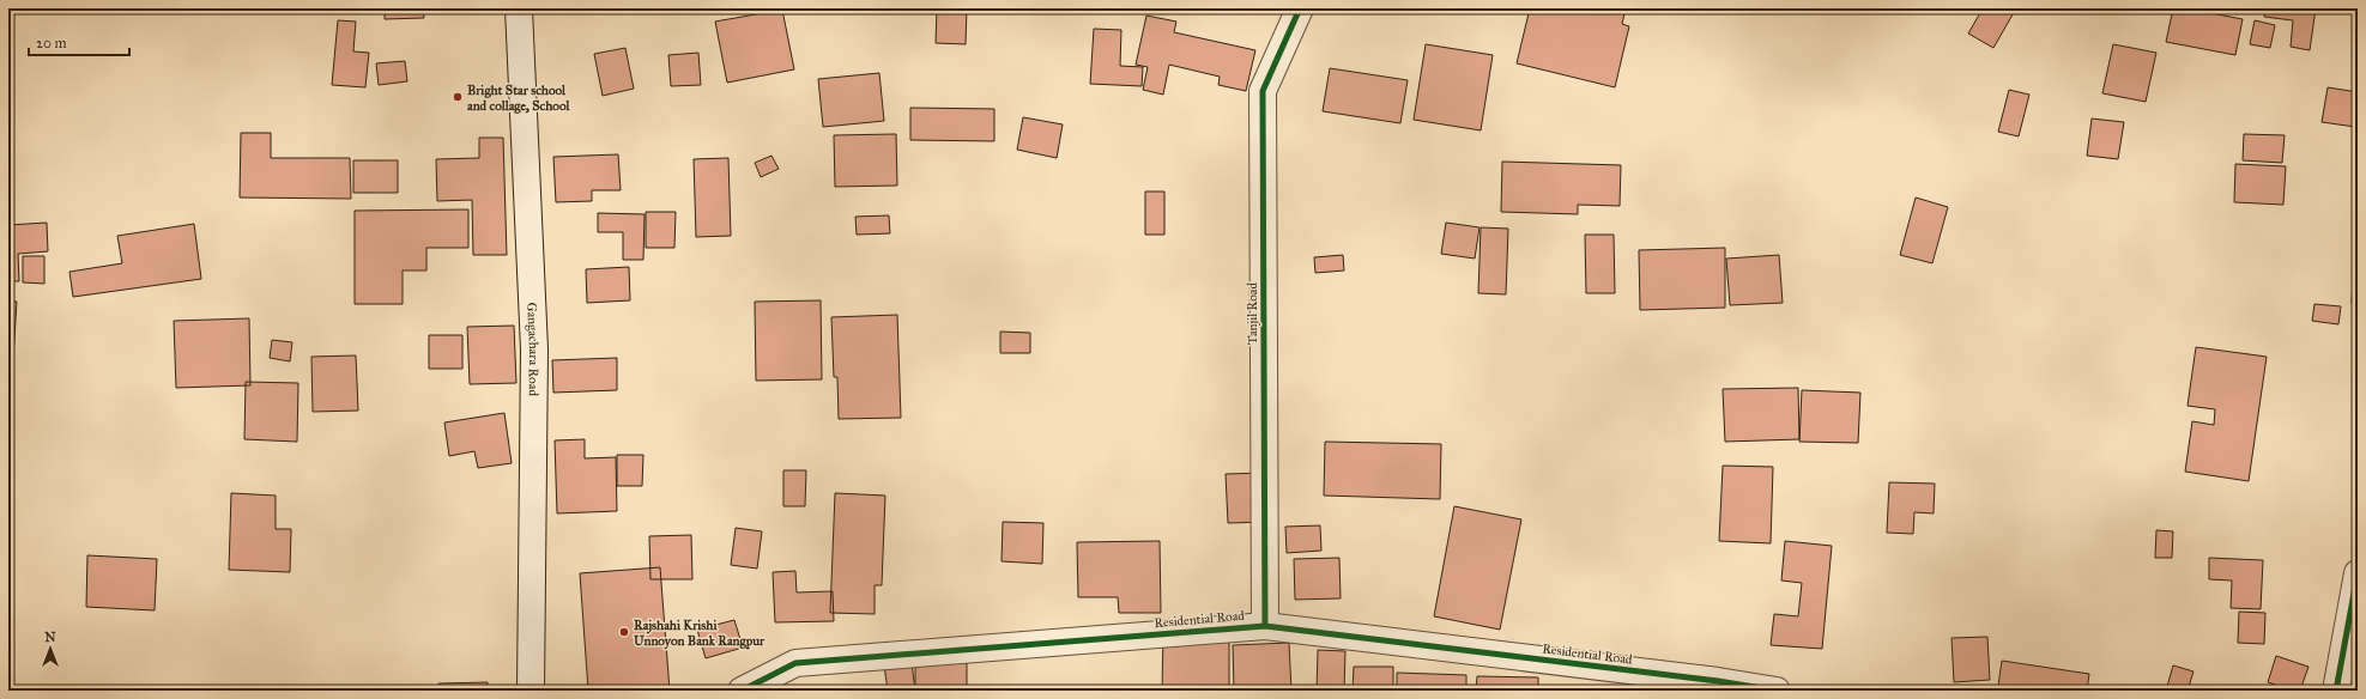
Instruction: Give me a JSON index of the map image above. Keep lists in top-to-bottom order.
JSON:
{
  "streets": {
    "street": ["Tanjil Road", "Gangachara Road", "Residential Road"]
  },
  "crossings": [
    ["Tanjil Road", "Residential Road"]
  ],
  "places": ["Bright Star school and collage, School", "Rajshahi Krishi Unnoyon Bank Rangpur"],
  "scale_bar": "20 m",
  "north": "top"
}
